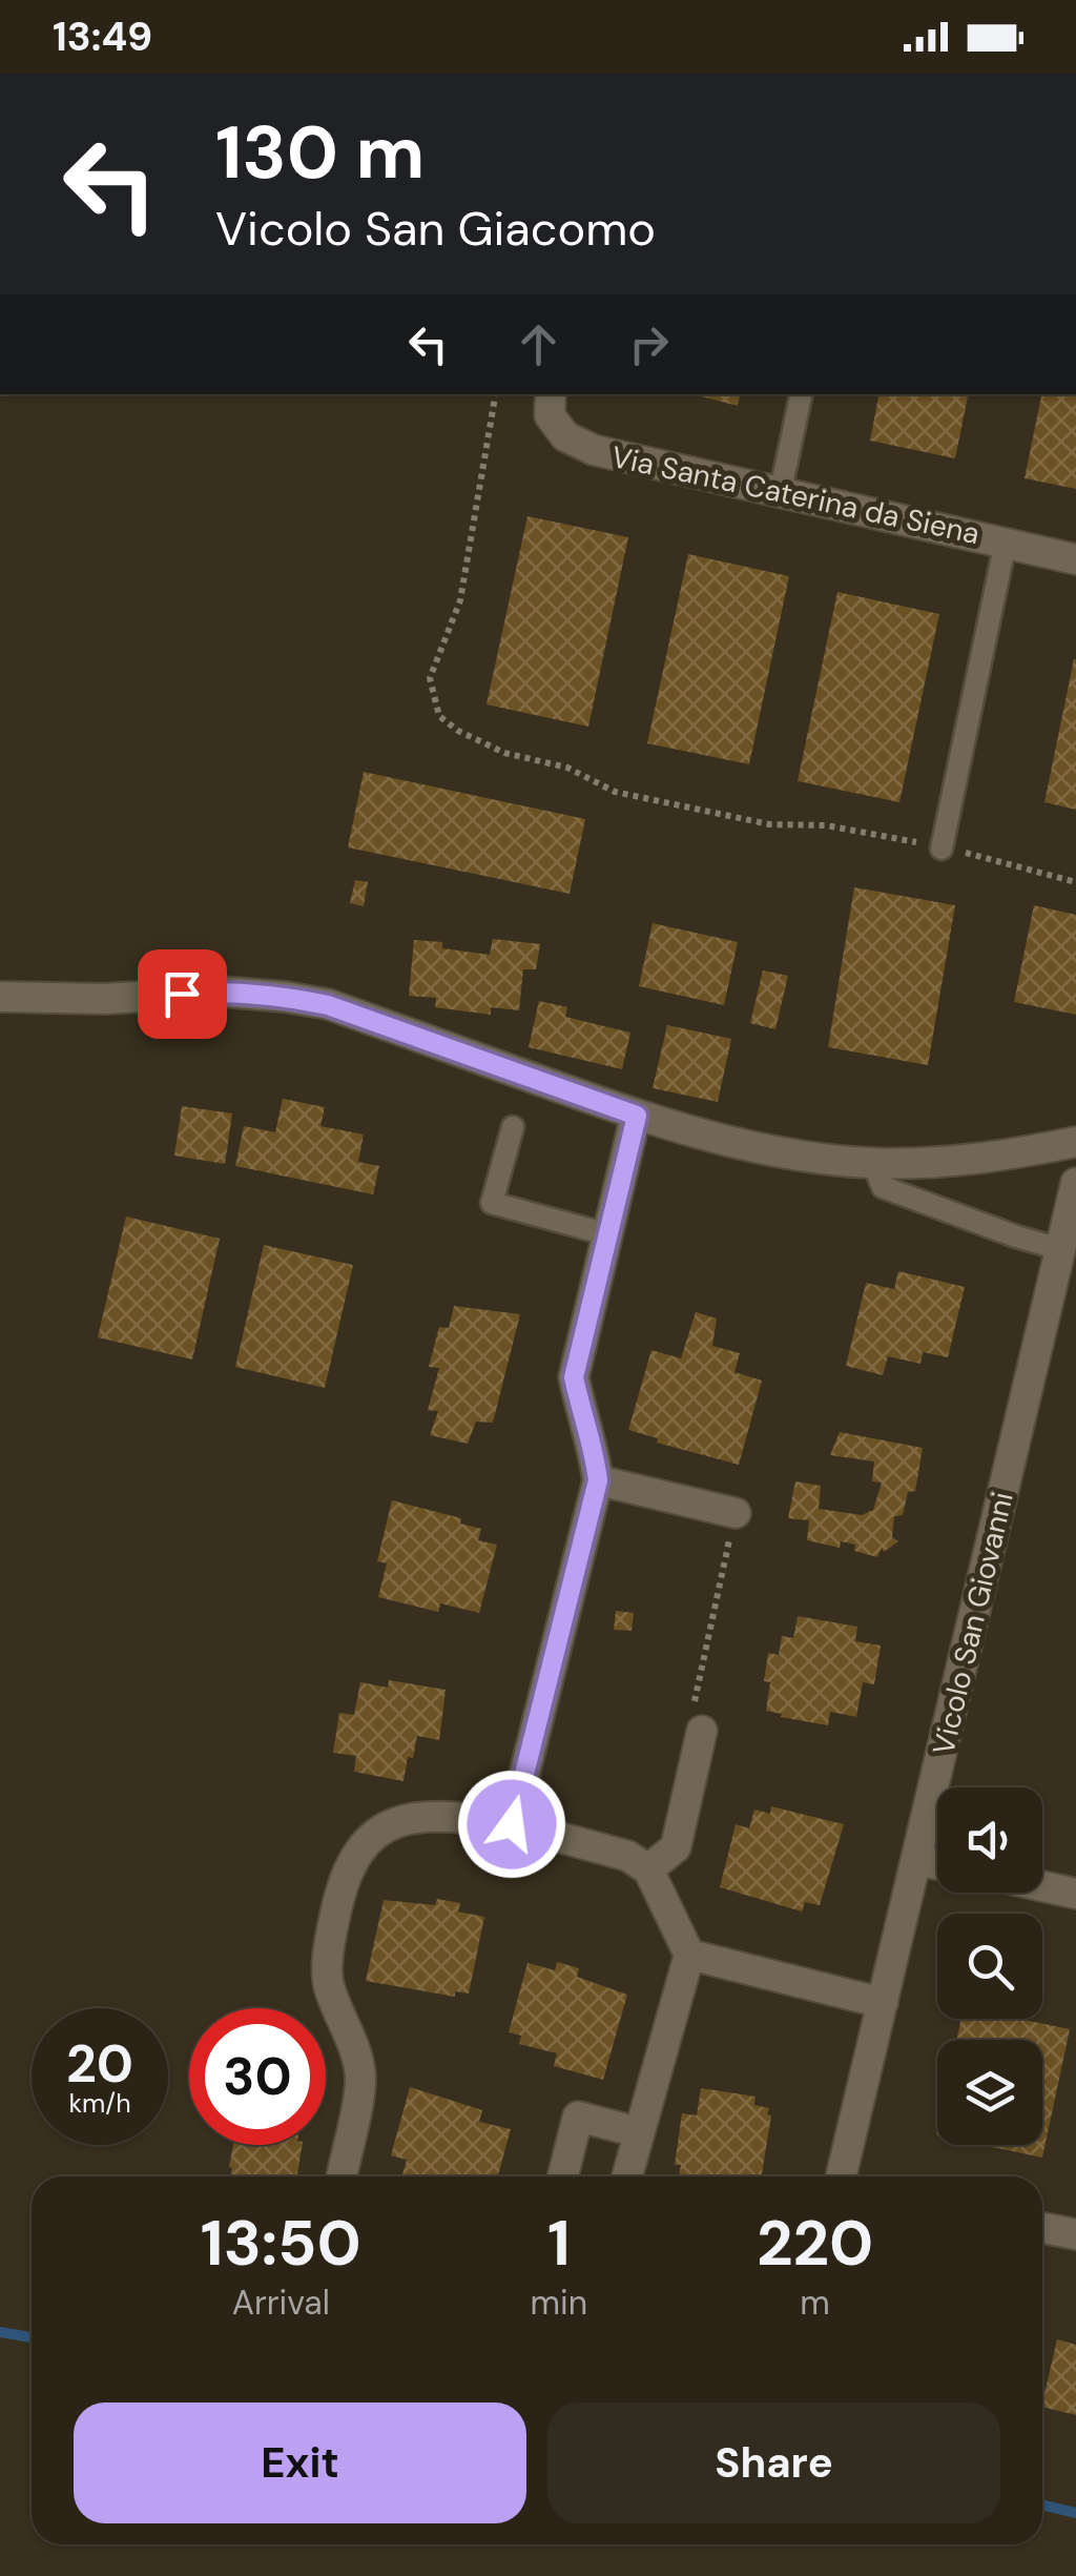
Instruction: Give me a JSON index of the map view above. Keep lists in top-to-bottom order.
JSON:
{
  "streets": {
    "street": ["Via Santa Caterina da Siena", "Vicolo San Giovanni"]
  },
  "page": {
    "status": "13:49",
    "turn": ["130 m", "Vicolo San Giacomo"],
    "speed": "20 km/h",
    "limit": "30",
    "eta": [
      "13:50",
      "Arrival",
      "1",
      "min",
      "220",
      "m"
    ],
    "buttons": ["Exit", "Share"]
  }
}
